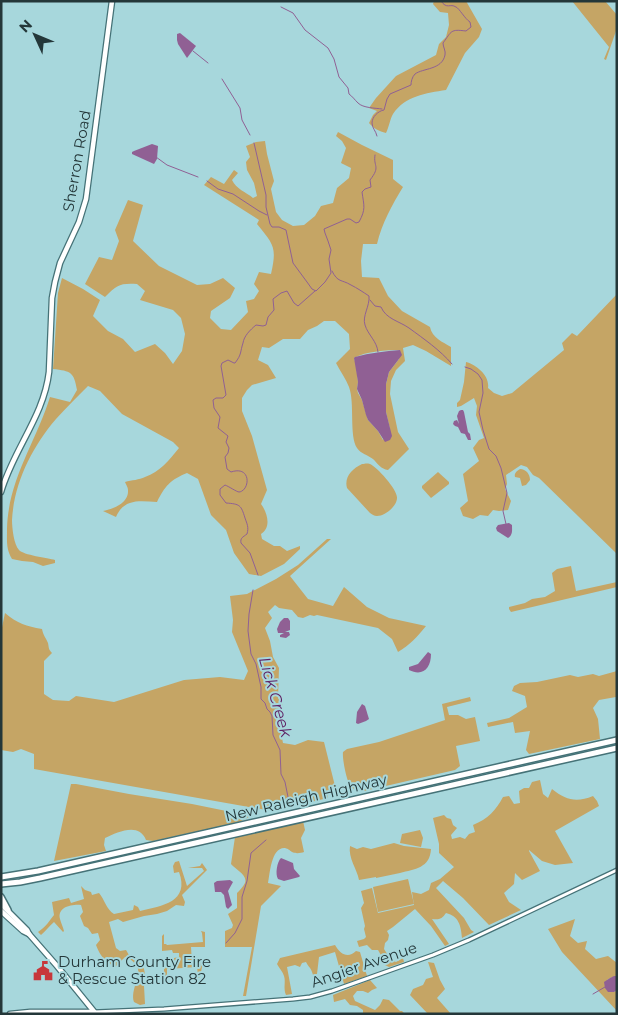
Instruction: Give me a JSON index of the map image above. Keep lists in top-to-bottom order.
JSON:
{
  "streets": {
    "highway": ["New Raleigh Highway"],
    "main road": ["Sherron Road", "Angier Avenue"]
  },
  "water": ["Lick Creek"],
  "places": {
    "public building": ["Durham County Fire & Rescue Station 82"]
  },
  "north": "top left"
}
